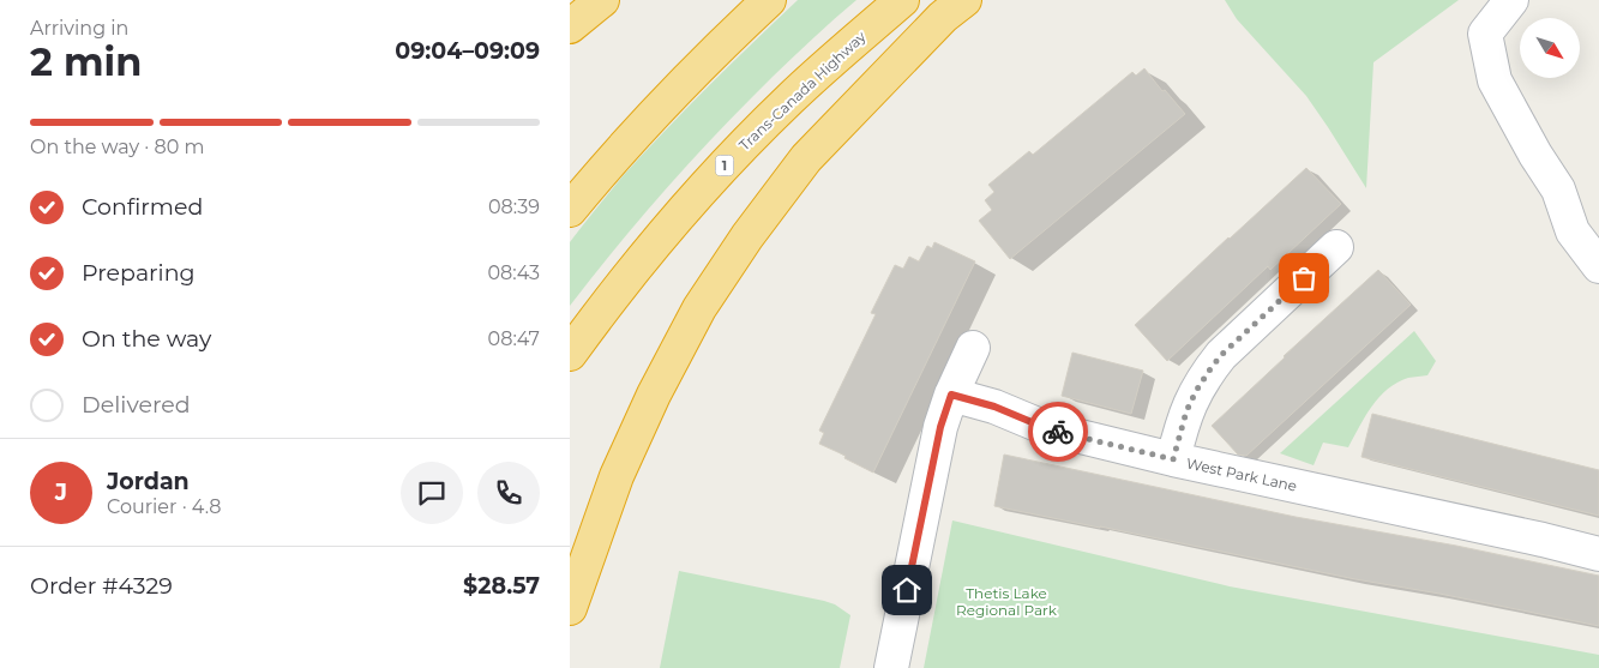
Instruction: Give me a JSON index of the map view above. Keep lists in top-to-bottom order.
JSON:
{
  "streets": {
    "highway": ["Trans-Canada Highway", "1"],
    "street": ["West Park Lane"]
  },
  "parks": ["Thetis Lake Regional Park"],
  "north": "bottom right",
  "page": {
    "heading": ["2 min", "Arriving in", "09:04–09:09"],
    "panel": [
      "Jordan",
      "Courier · 4.8",
      "Order #4329",
      "$28.57"
    ],
    "bar": "On the way · 80 m",
    "list": [
      ["Confirmed", "08:39"],
      ["Preparing", "08:43"],
      ["On the way", "08:47"],
      "Delivered"
    ],
    "round": "J"
  }
}
